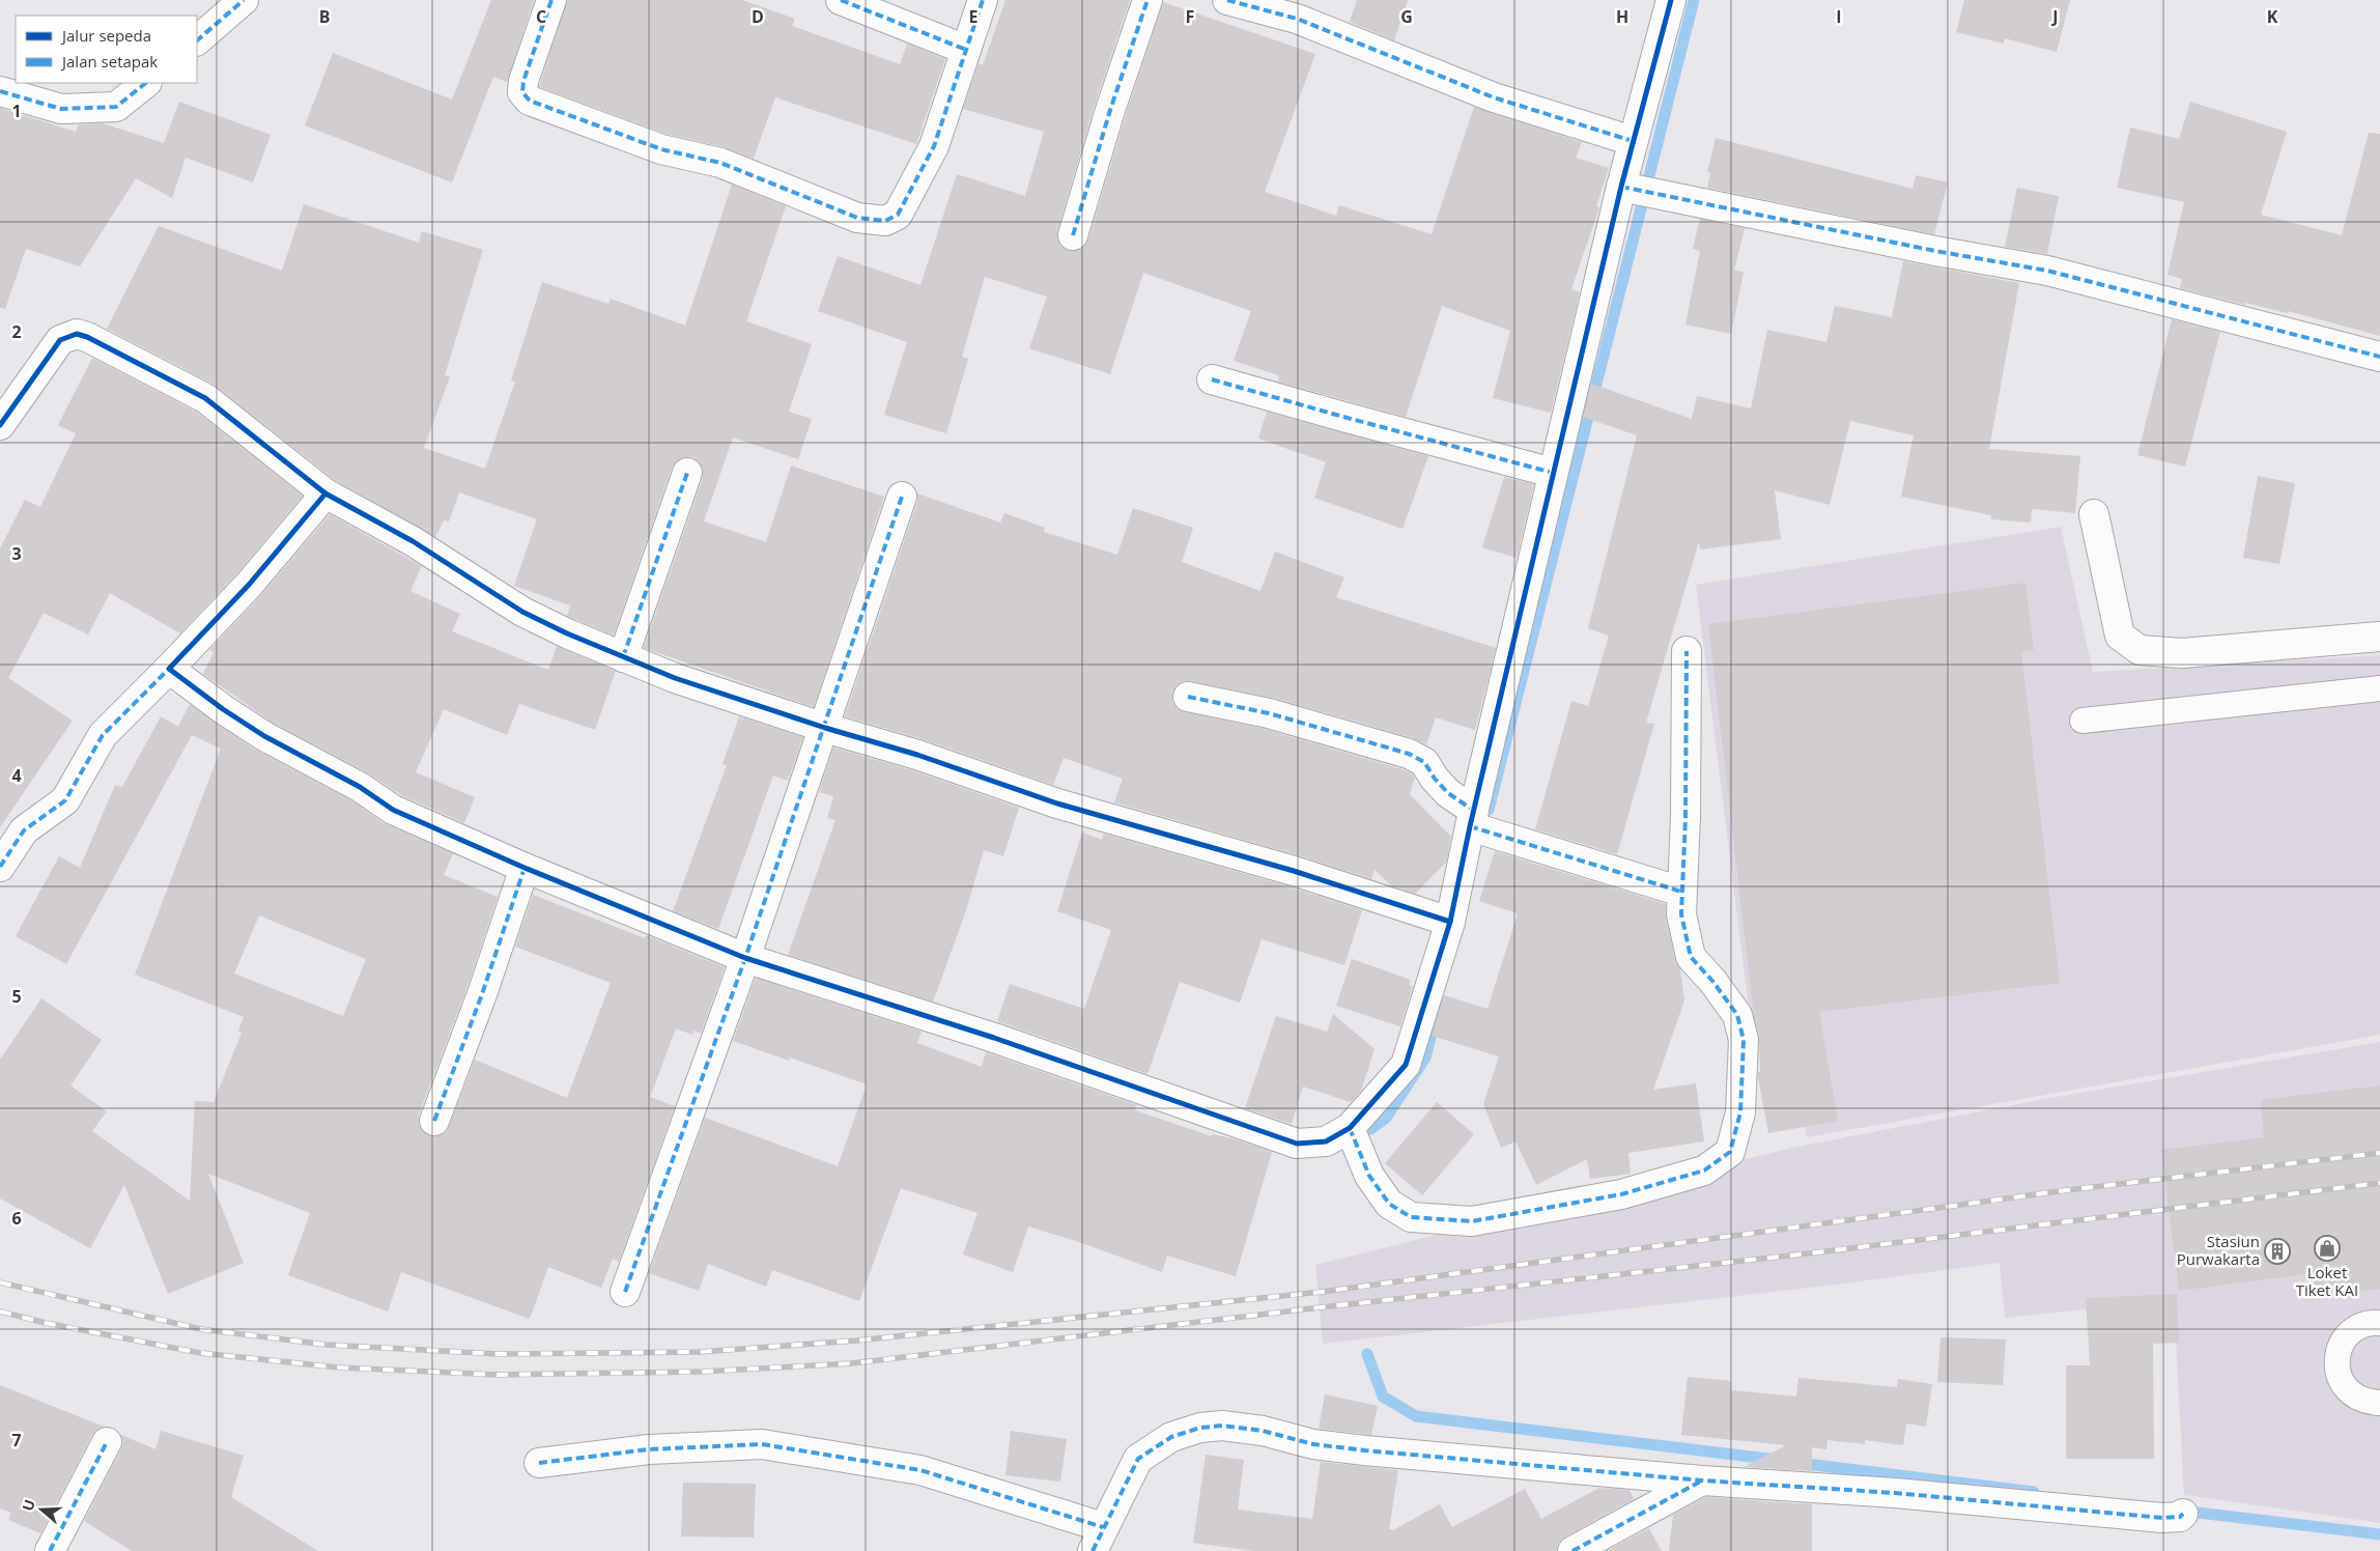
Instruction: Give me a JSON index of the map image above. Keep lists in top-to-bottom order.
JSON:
{
  "places": {
    "shop": ["Loket Tiket KAI"],
    "building": ["Stasiun Purwakarta"]
  },
  "legend": ["Jalur sepeda", "Jalan setapak"],
  "north": "left",
  "grid": {
    "columns": [
      "B",
      "C",
      "D",
      "E",
      "F",
      "G",
      "H",
      "I",
      "J",
      "K"
    ],
    "rows": [
      "1",
      "2",
      "3",
      "4",
      "5",
      "6",
      "7"
    ]
  }
}
